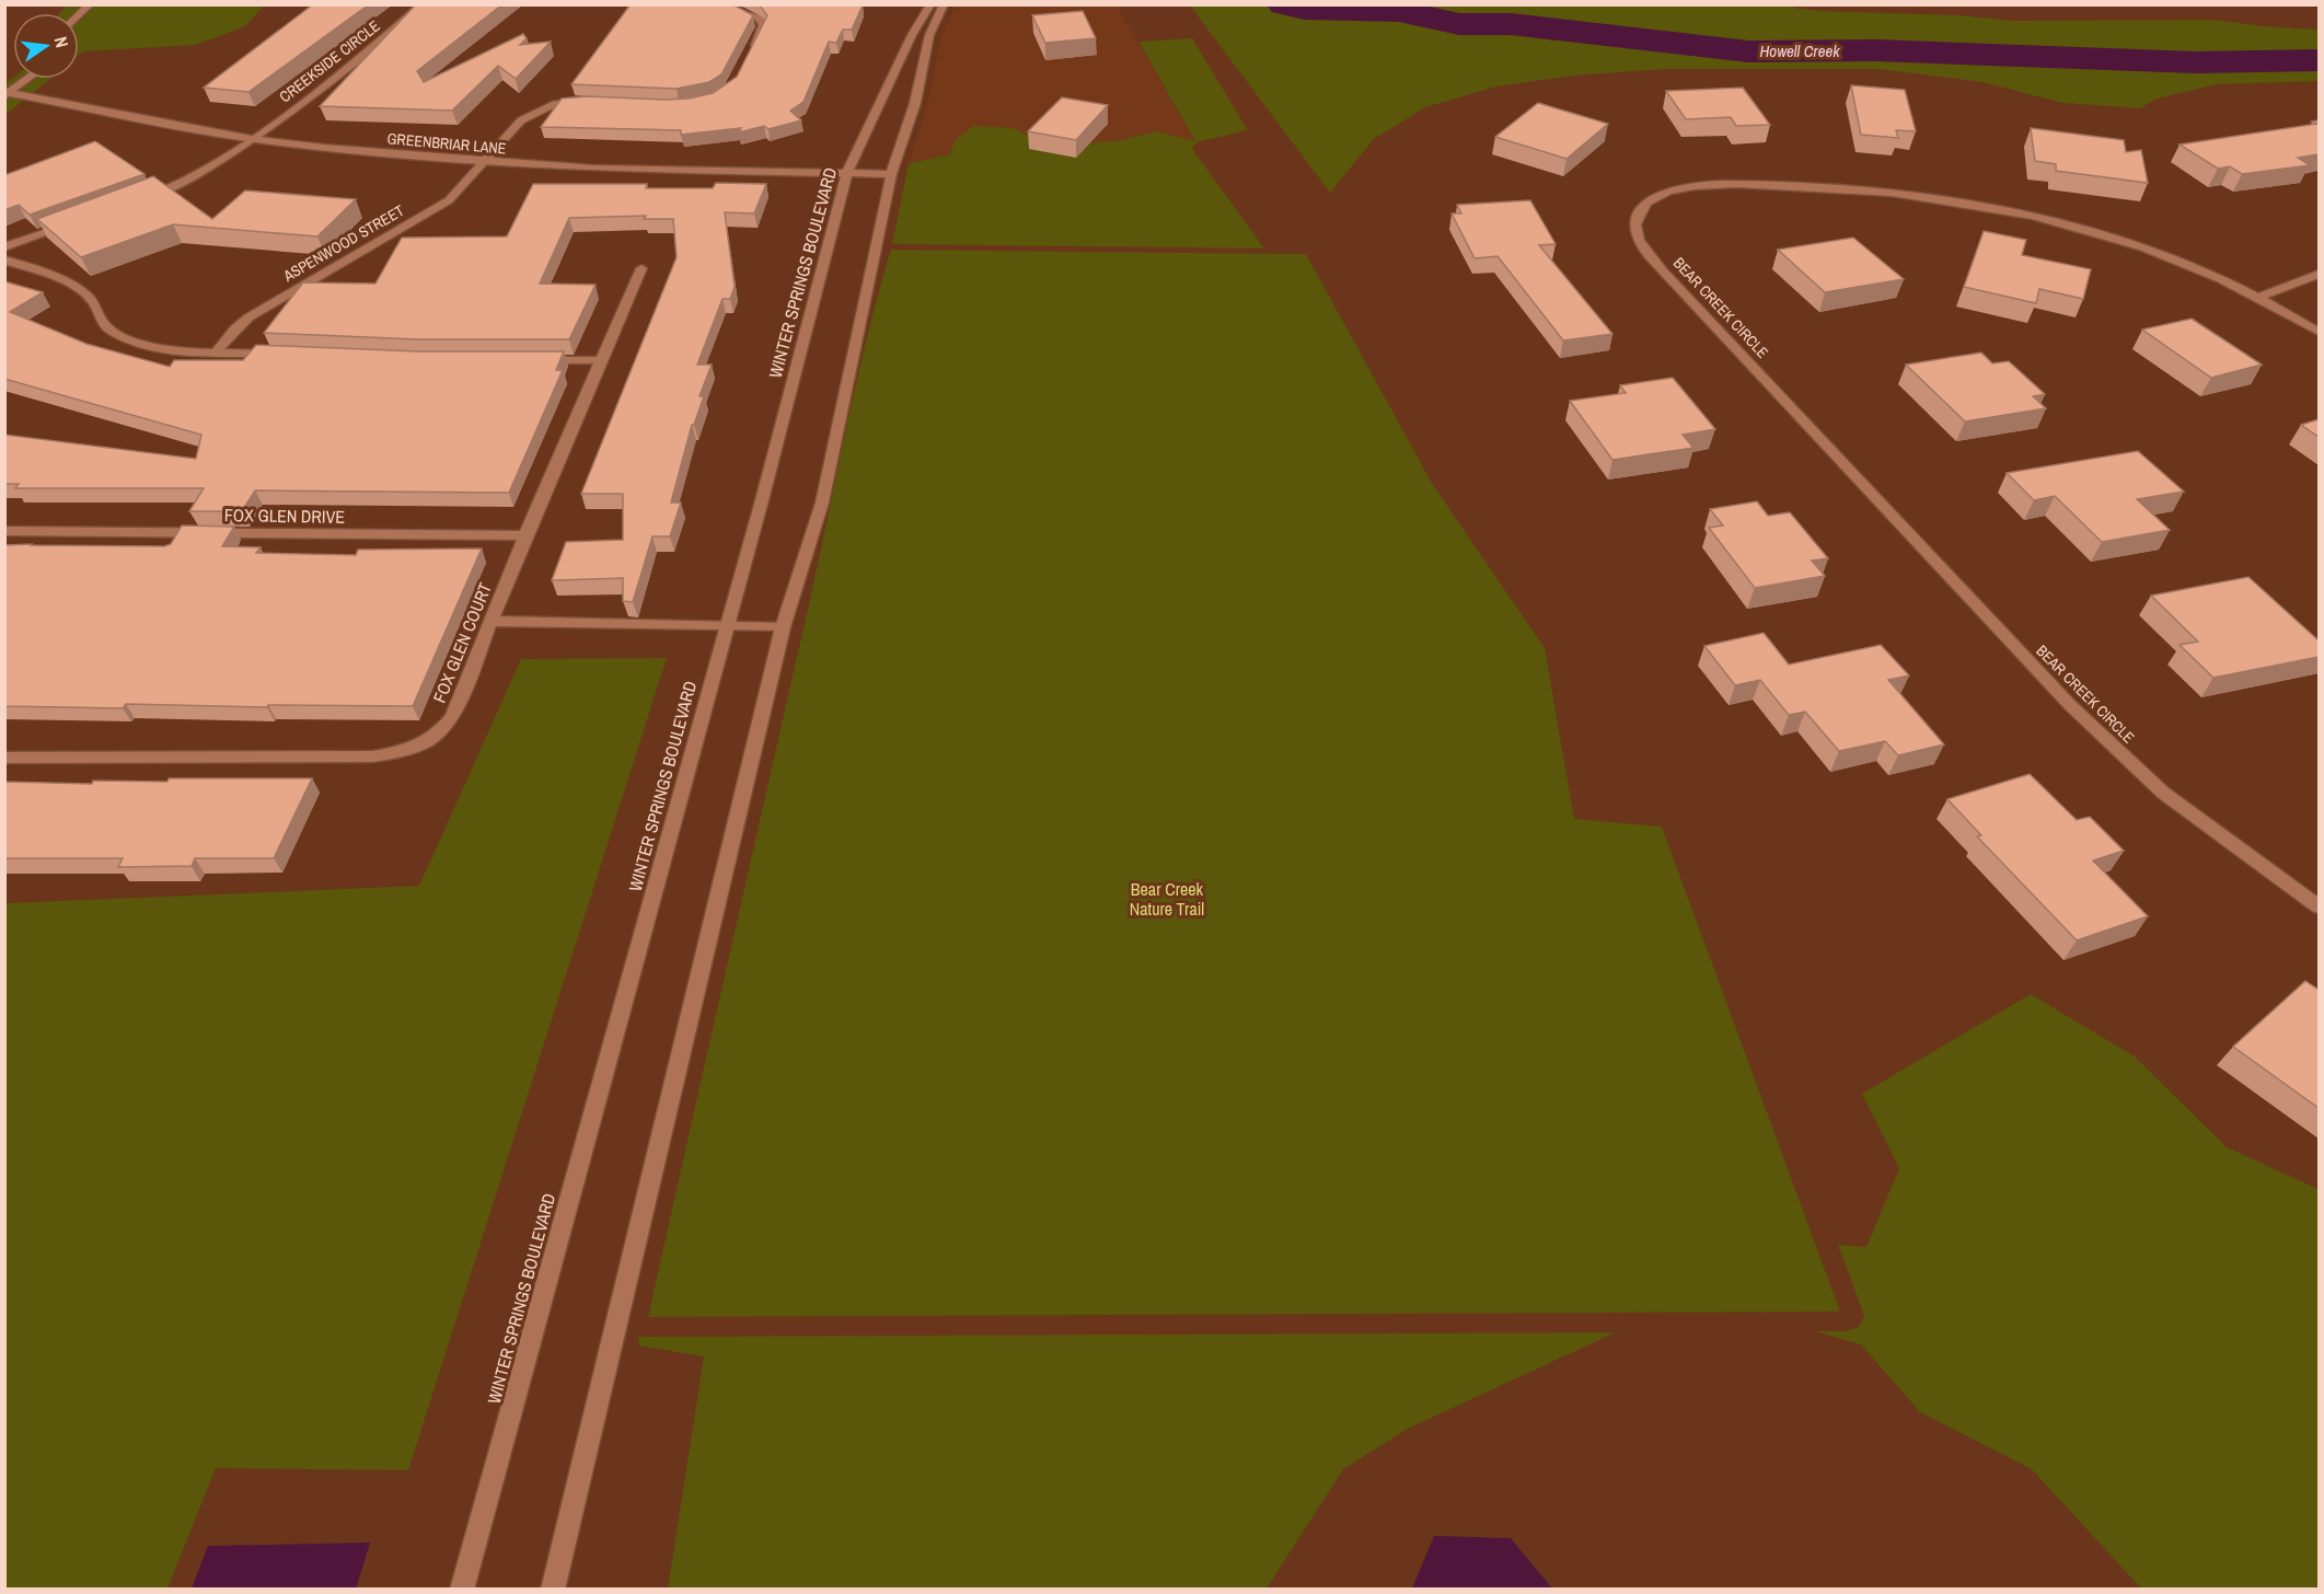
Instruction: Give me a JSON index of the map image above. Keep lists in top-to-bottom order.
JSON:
{
  "streets": {
    "street": [
      "CREEKSIDE CIRCLE",
      "GREENBRIAR LANE",
      "ASPENWOOD STREET",
      "WINTER SPRINGS BOULEVARD",
      "BEAR CREEK CIRCLE",
      "FOX GLEN DRIVE",
      "FOX GLEN COURT"
    ]
  },
  "crossings": [
    ["CREEKSIDE CIRCLE", "GREENBRIAR LANE"],
    ["GREENBRIAR LANE", "ASPENWOOD STREET"],
    ["GREENBRIAR LANE", "WINTER SPRINGS BOULEVARD"],
    ["FOX GLEN DRIVE", "FOX GLEN COURT"]
  ],
  "water": ["Howell Creek"],
  "parks": ["Bear Creek Nature Trail"],
  "north": "right"
}
